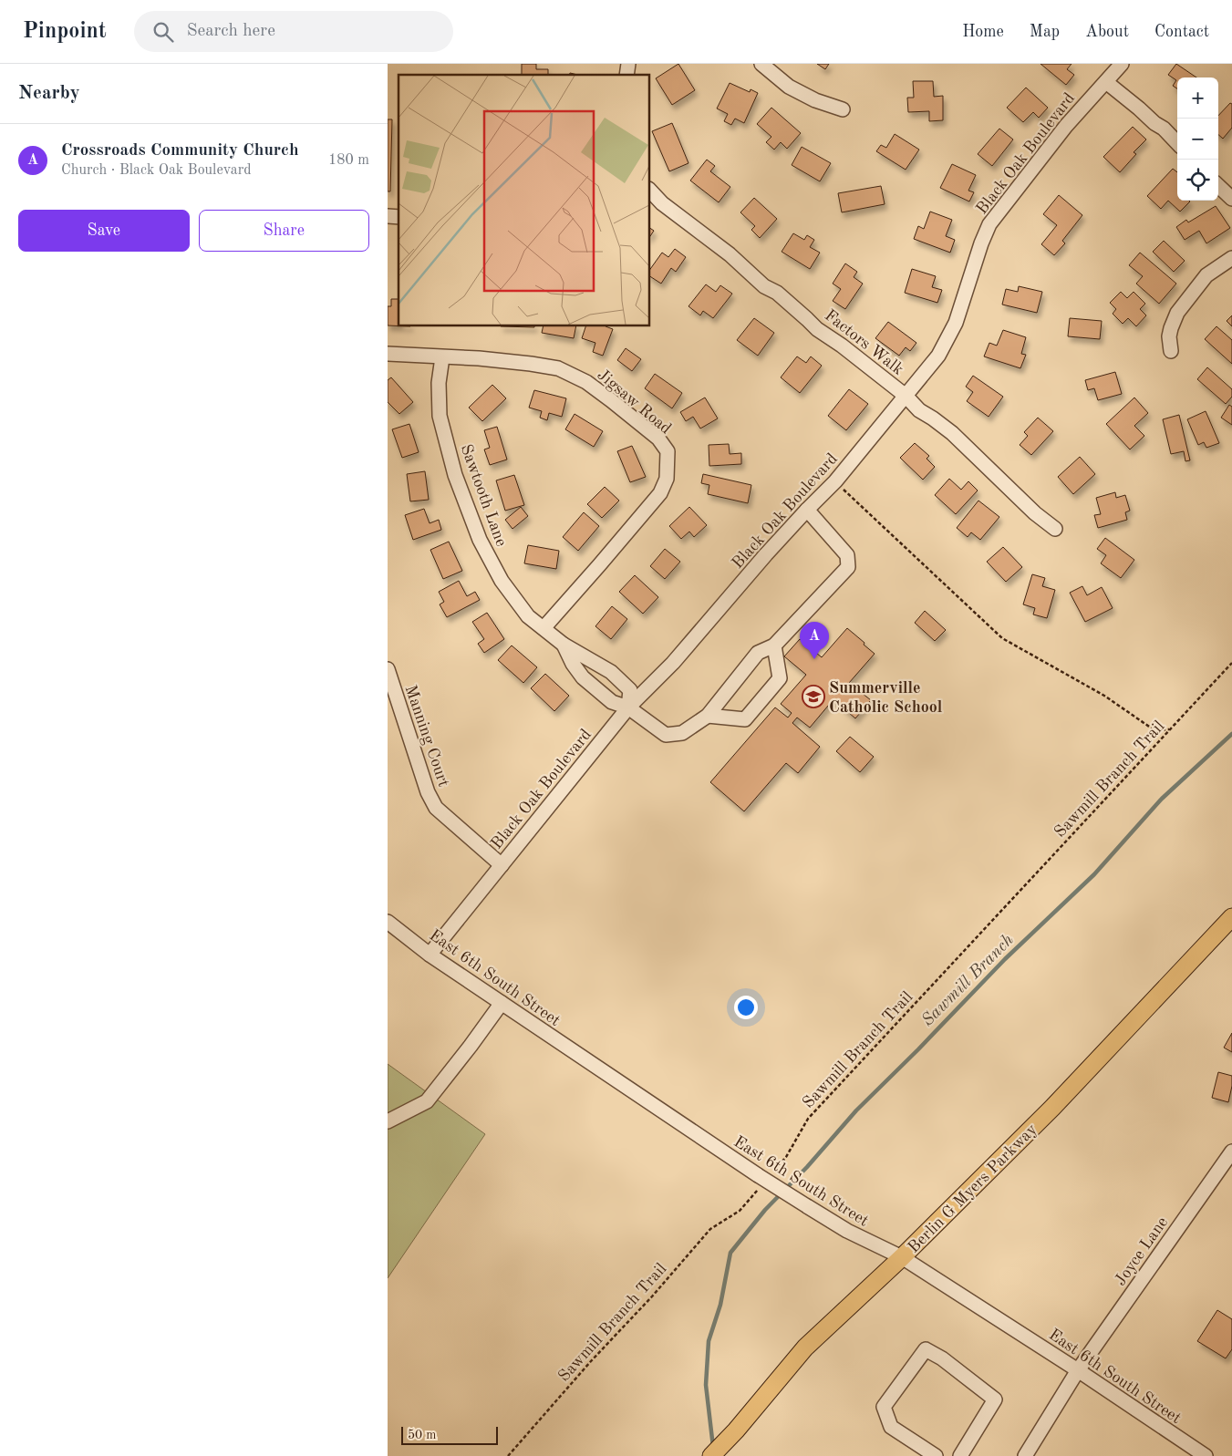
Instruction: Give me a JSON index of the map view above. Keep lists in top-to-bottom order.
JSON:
{
  "streets": {
    "main road": ["Berlin G Myers Parkway"],
    "street": [
      "Black Oak Boulevard",
      "Factors Walk",
      "Jigsaw Road",
      "Sawtooth Lane",
      "Manning Court",
      "East 6th South Street",
      "Joyce Lane"
    ],
    "path": ["Sawmill Branch Trail"]
  },
  "crossings": [
    ["Black Oak Boulevard", "Factors Walk"],
    ["Black Oak Boulevard", "Sawtooth Lane"],
    ["Black Oak Boulevard", "Manning Court"],
    ["Black Oak Boulevard", "East 6th South Street"],
    ["Jigsaw Road", "Sawtooth Lane"],
    ["Sawmill Branch Trail", "East 6th South Street"],
    ["East 6th South Street", "Berlin G Myers Parkway"],
    ["East 6th South Street", "Joyce Lane"]
  ],
  "water": ["Sawmill Branch"],
  "places": {
    "school or university": ["Summerville Catholic School"]
  },
  "scale_bar": "50 m",
  "page": {
    "header": "Pinpoint",
    "search": "Search here",
    "nav": [
      "Home",
      "Map",
      "About",
      "Contact"
    ],
    "heading": "Nearby",
    "map_buttons": ["+", "−"],
    "list": [
      {
        "mark": "A",
        "name": "Crossroads Community Church",
        "note": "Church · Black Oak Boulevard",
        "value": "180 m"
      }
    ],
    "buttons": ["Save", "Share"],
    "pins": "A",
    "scale": "50 m"
  }
}
